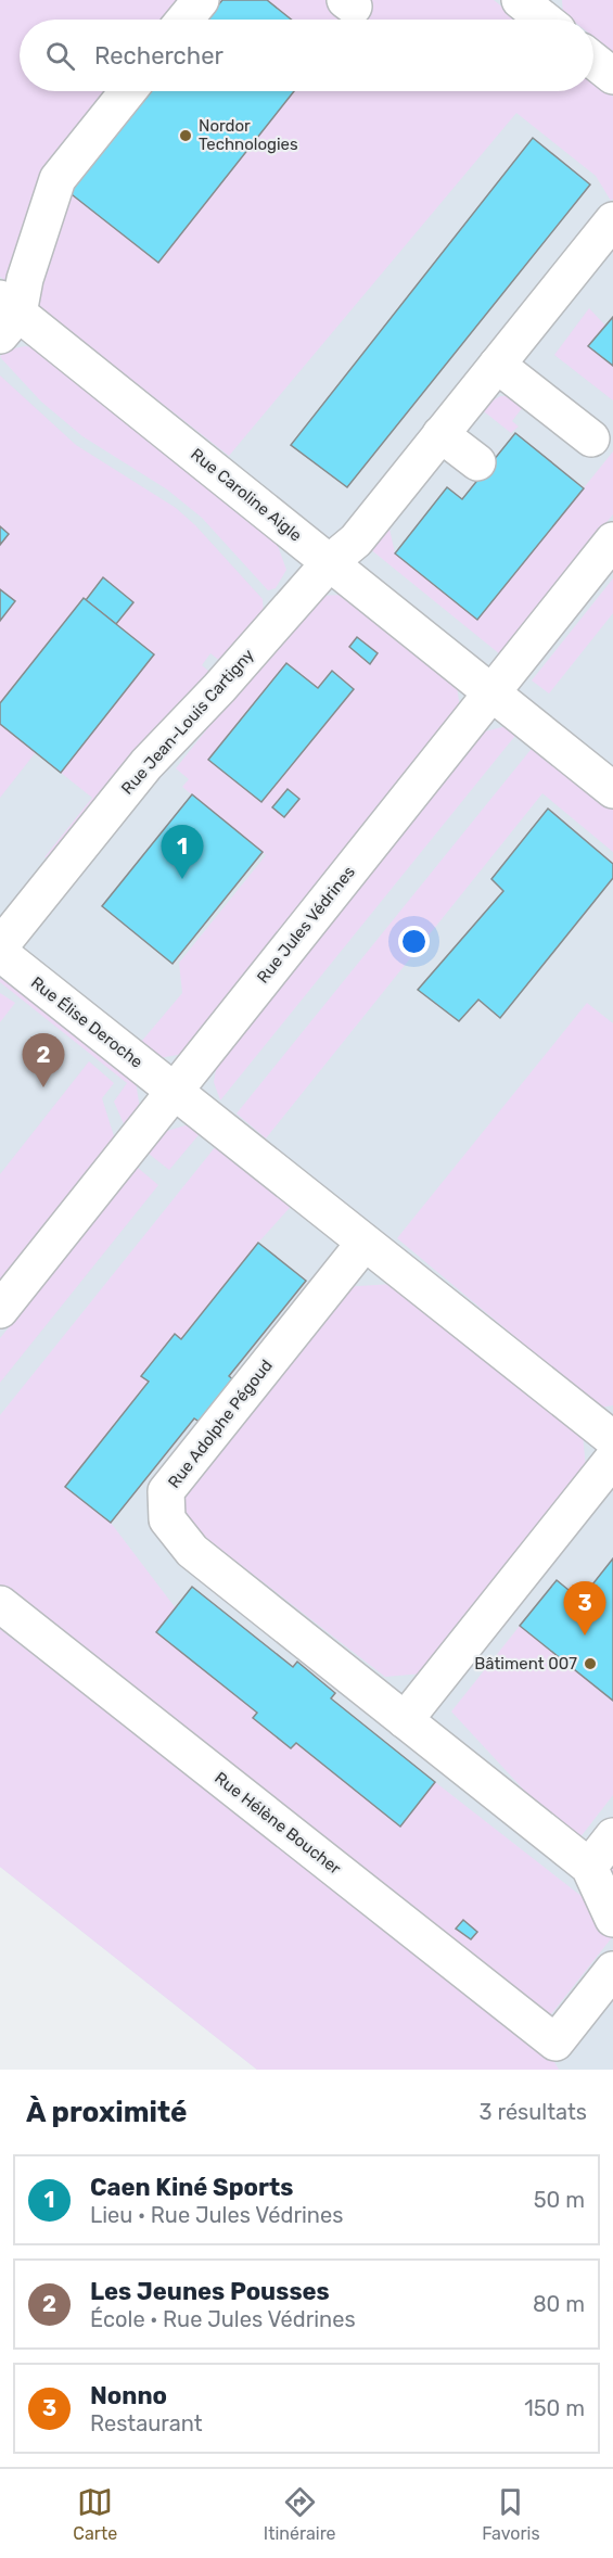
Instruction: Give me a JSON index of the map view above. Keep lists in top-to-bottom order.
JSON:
{
  "streets": {
    "street": [
      "Rue Caroline Aigle",
      "Rue Jean-Louis Cartigny",
      "Rue Jules Védrines",
      "Rue Élise Deroche",
      "Rue Adolphe Pégoud",
      "Rue Hélène Boucher"
    ]
  },
  "crossings": [
    ["Rue Caroline Aigle", "Rue Jean-Louis Cartigny"],
    ["Rue Caroline Aigle", "Rue Jules Védrines"],
    ["Rue Jules Védrines", "Rue Élise Deroche"]
  ],
  "places": ["Nordor Technologies", "Bâtiment 007"],
  "page": {
    "search": "Rechercher",
    "pins": ["1", "2", "3"],
    "heading": ["À proximité", "3 résultats"],
    "list": [
      {
        "mark": "1",
        "name": "Caen Kiné Sports",
        "note": "Lieu · Rue Jules Védrines",
        "value": "50 m"
      },
      {
        "mark": "2",
        "name": "Les Jeunes Pousses",
        "note": "École · Rue Jules Védrines",
        "value": "80 m"
      },
      {
        "mark": "3",
        "name": "Nonno",
        "note": "Restaurant",
        "value": "150 m"
      }
    ],
    "nav": ["Carte", "Itinéraire", "Favoris"]
  }
}
